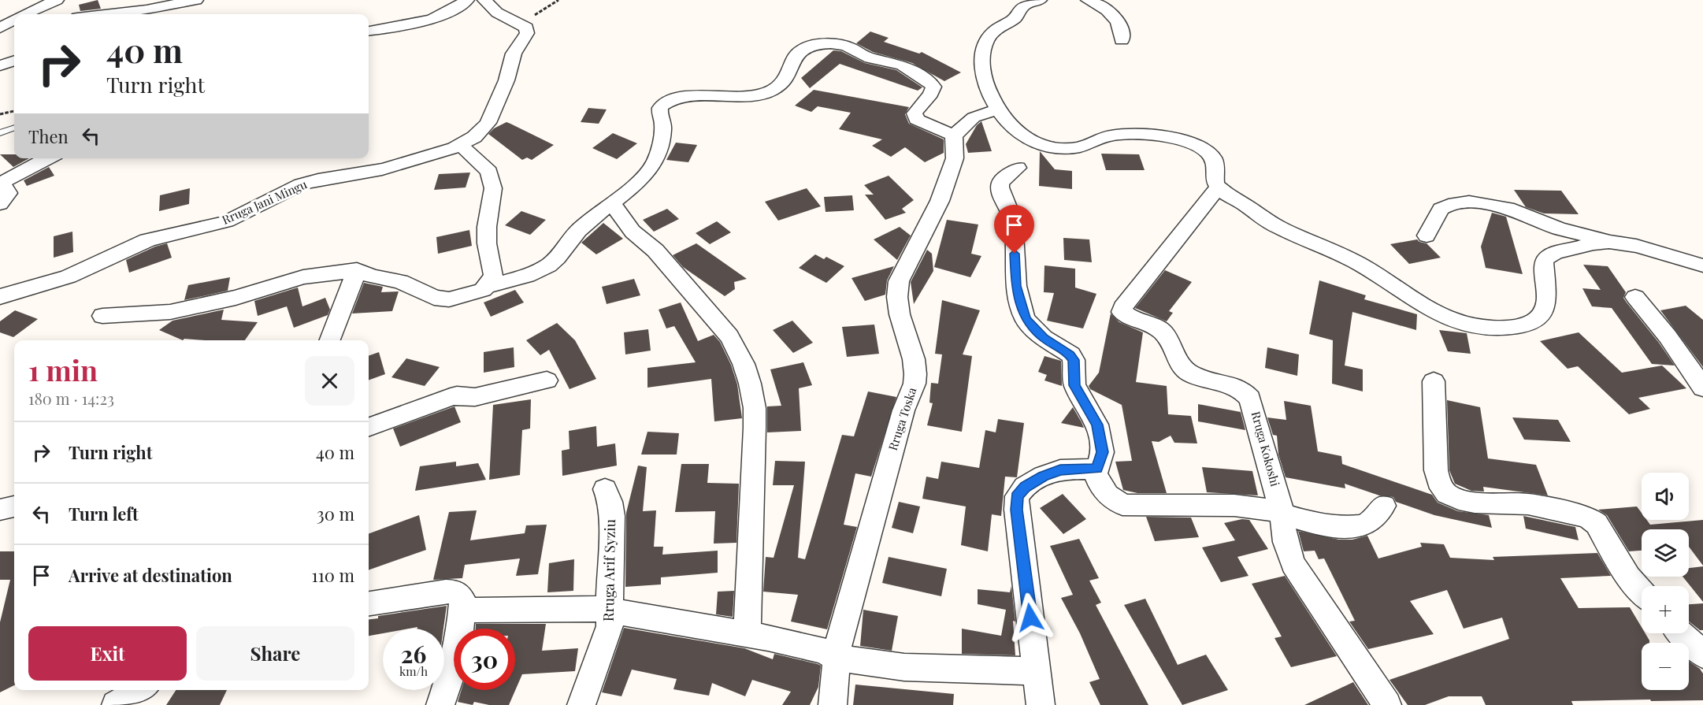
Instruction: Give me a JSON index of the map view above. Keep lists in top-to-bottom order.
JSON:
{
  "streets": {
    "street": [
      "Rruga Jani Mingu",
      "Rruga Toska",
      "Rruga Kokoshi",
      "Rruga Arif Syziu"
    ]
  },
  "page": {
    "turn": ["40 m", "Turn right"],
    "then": "Then",
    "heading": ["1 min", "180 m · 14:23"],
    "list": [
      {
        "name": "Turn right",
        "value": "40 m"
      },
      {
        "name": "Turn left",
        "value": "30 m"
      },
      {
        "name": "Arrive at destination",
        "value": "110 m"
      }
    ],
    "map_buttons": ["+", "−"],
    "buttons": ["Exit", "Share"],
    "speed": "26 km/h",
    "limit": "30"
  }
}
